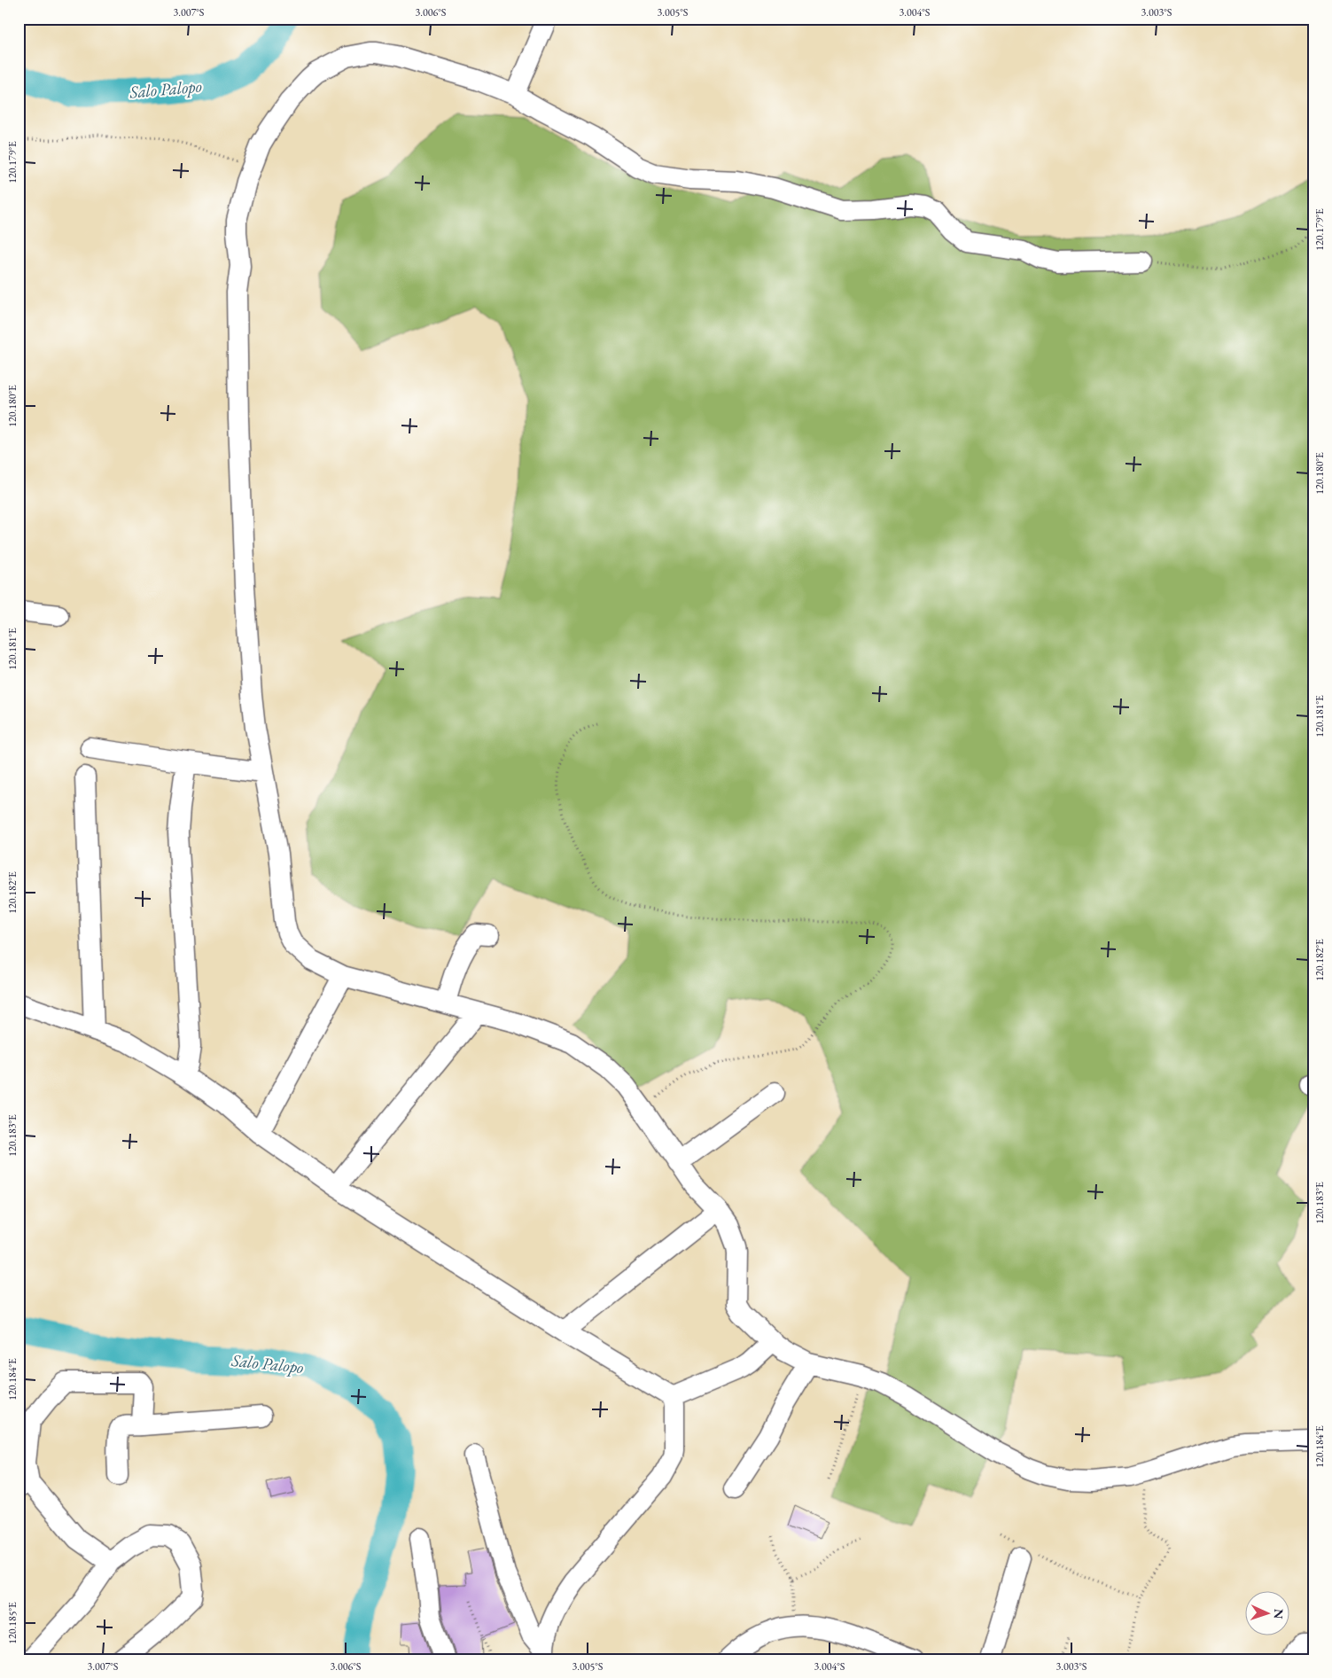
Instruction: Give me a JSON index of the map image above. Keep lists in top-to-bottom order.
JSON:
{
  "water": ["Salo Palopo"],
  "north": "right",
  "coordinates": [
    "3.007°S",
    "3.006°S",
    "3.005°S",
    "3.004°S",
    "3.003°S",
    "120.179°E",
    "120.180°E",
    "120.181°E",
    "120.182°E",
    "120.183°E",
    "120.184°E",
    "120.185°E"
  ]
}
